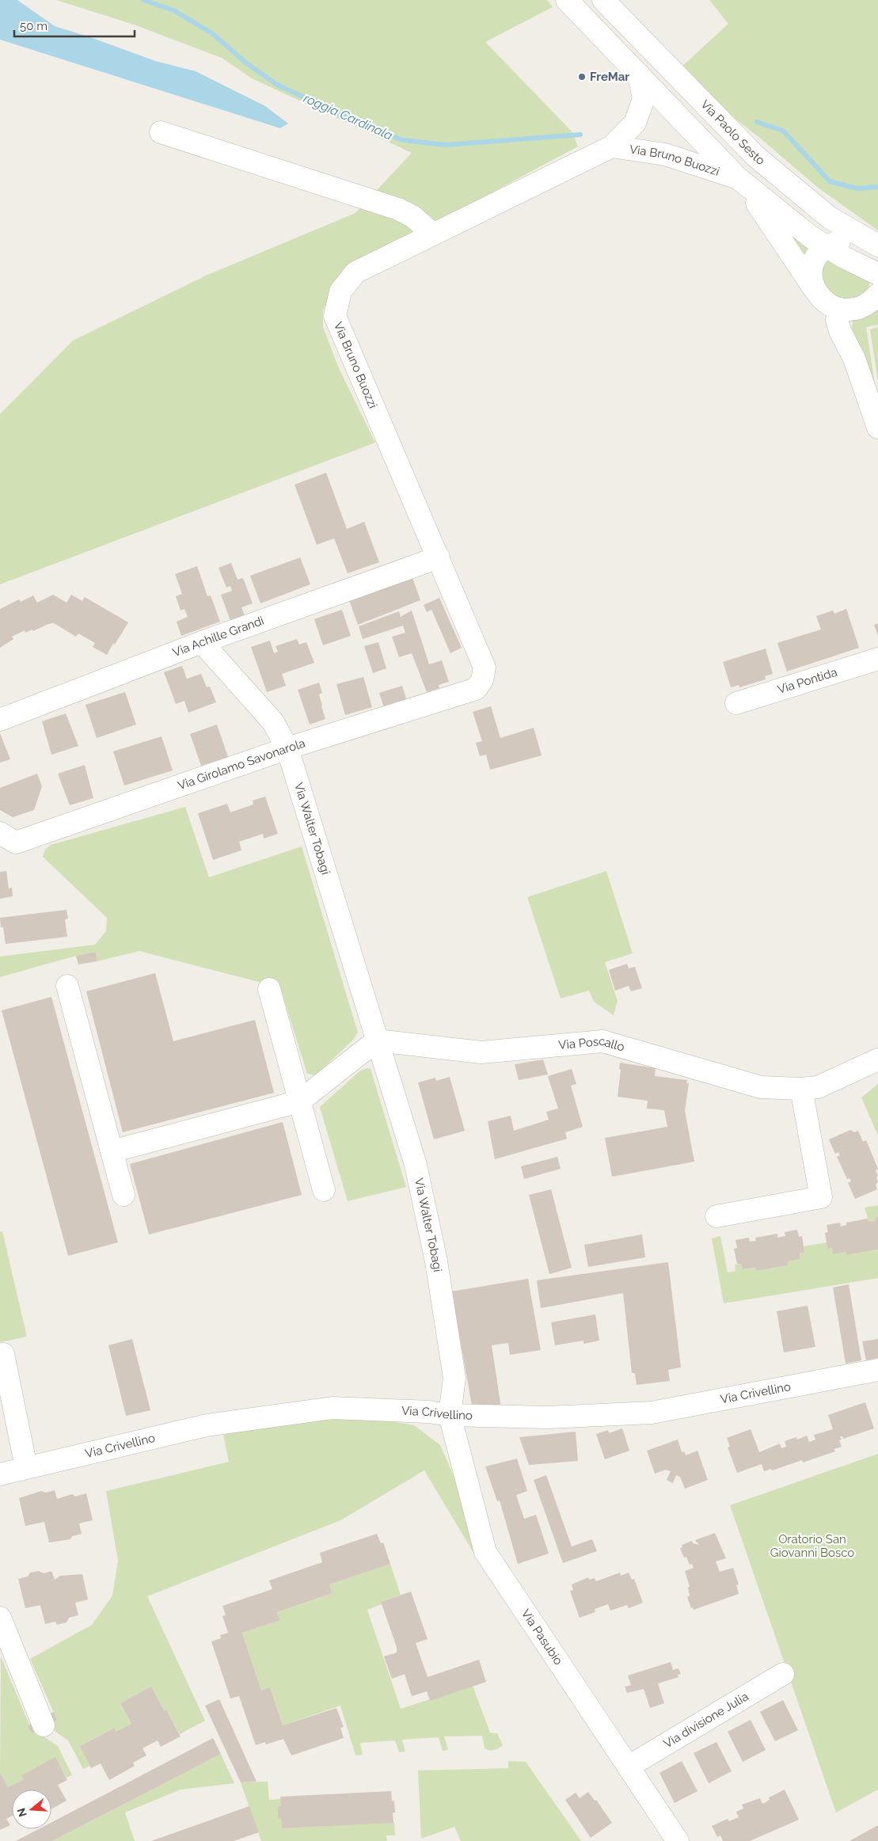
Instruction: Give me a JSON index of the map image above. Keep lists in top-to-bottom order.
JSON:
{
  "streets": {
    "street": [
      "Via Paolo Sesto",
      "Via Bruno Buozzi",
      "Via Achille Grandi",
      "Via Pontida",
      "Via Girolamo Savonarola",
      "Via Walter Tobagi",
      "Via Poscallo",
      "Via Crivellino",
      "Via Pasubio",
      "Via divisione Julia"
    ]
  },
  "crossings": [
    ["Via Bruno Buozzi", "Via Achille Grandi"],
    ["Via Bruno Buozzi", "Via Girolamo Savonarola"],
    ["Via Achille Grandi", "Via Walter Tobagi"],
    ["Via Girolamo Savonarola", "Via Walter Tobagi"],
    ["Via Walter Tobagi", "Via Poscallo"],
    ["Via Walter Tobagi", "Via Crivellino"],
    ["Via Walter Tobagi", "Via Pasubio"],
    ["Via Crivellino", "Via Pasubio"],
    ["Via Pasubio", "Via divisione Julia"]
  ],
  "water": ["roggia Cardinala"],
  "parks": ["Oratorio San Giovanni Bosco"],
  "places": ["FreMar"],
  "scale_bar": "50 m",
  "north": "left"
}
